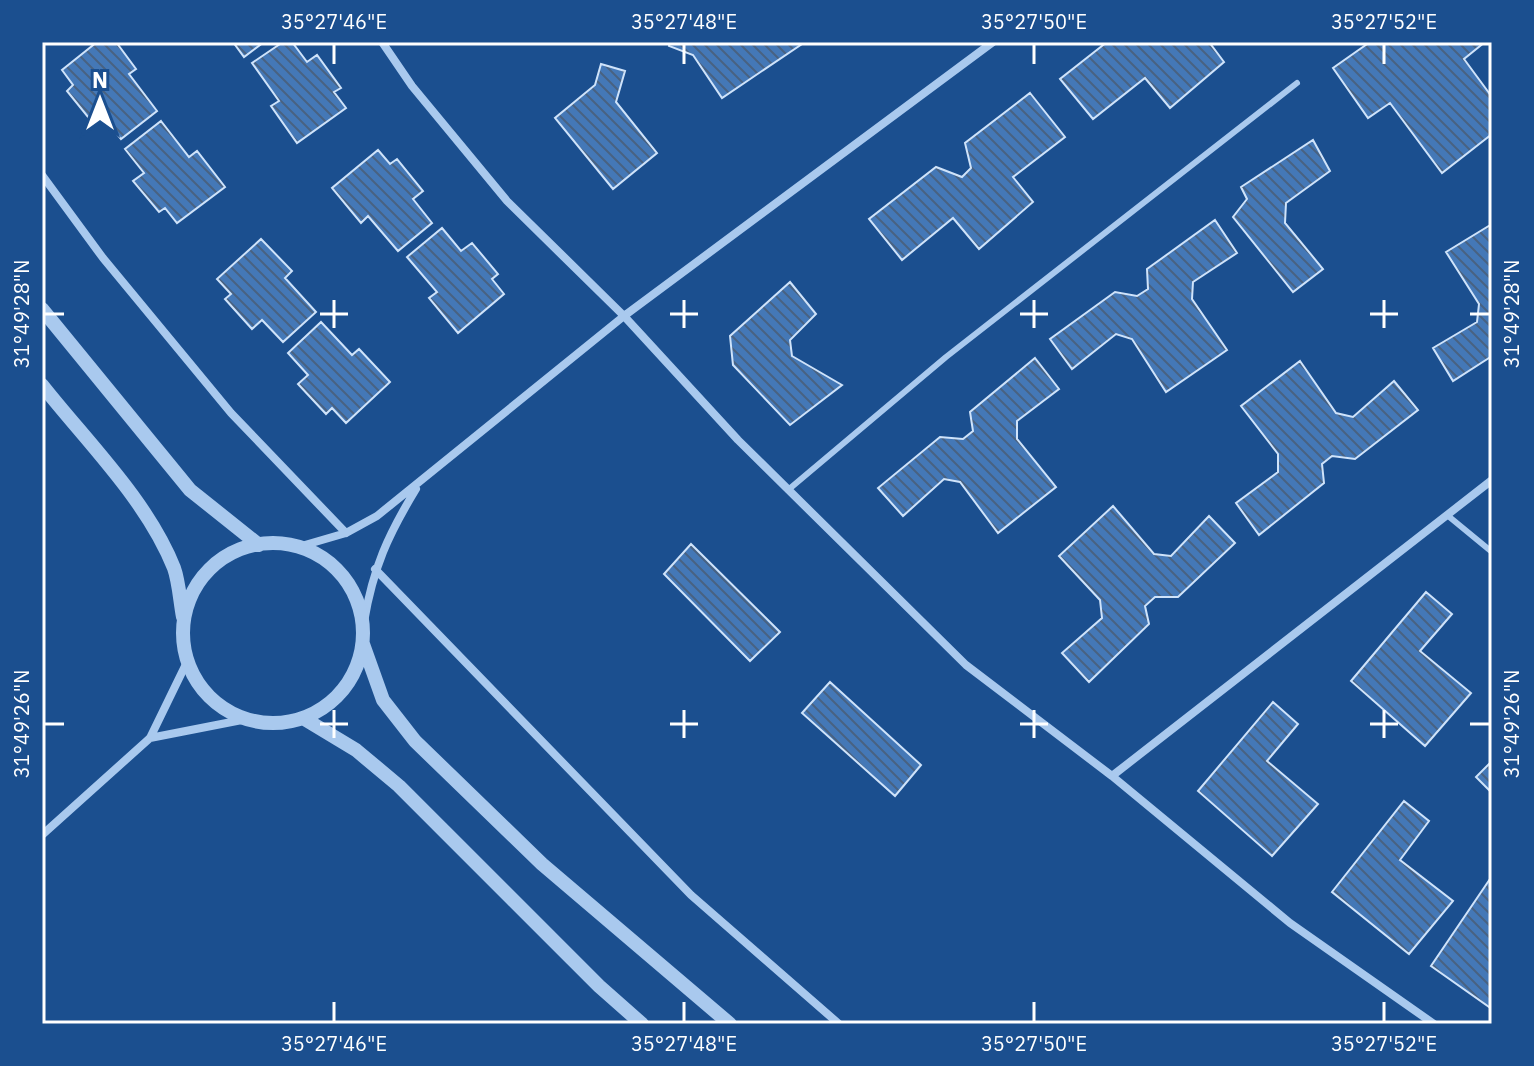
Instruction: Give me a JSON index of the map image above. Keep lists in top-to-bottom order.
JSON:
{
  "north": "top",
  "coordinates": [
    "35°27'46\"E",
    "35°27'48\"E",
    "35°27'50\"E",
    "35°27'52\"E",
    "31°49'28\"N",
    "31°49'26\"N"
  ]
}
